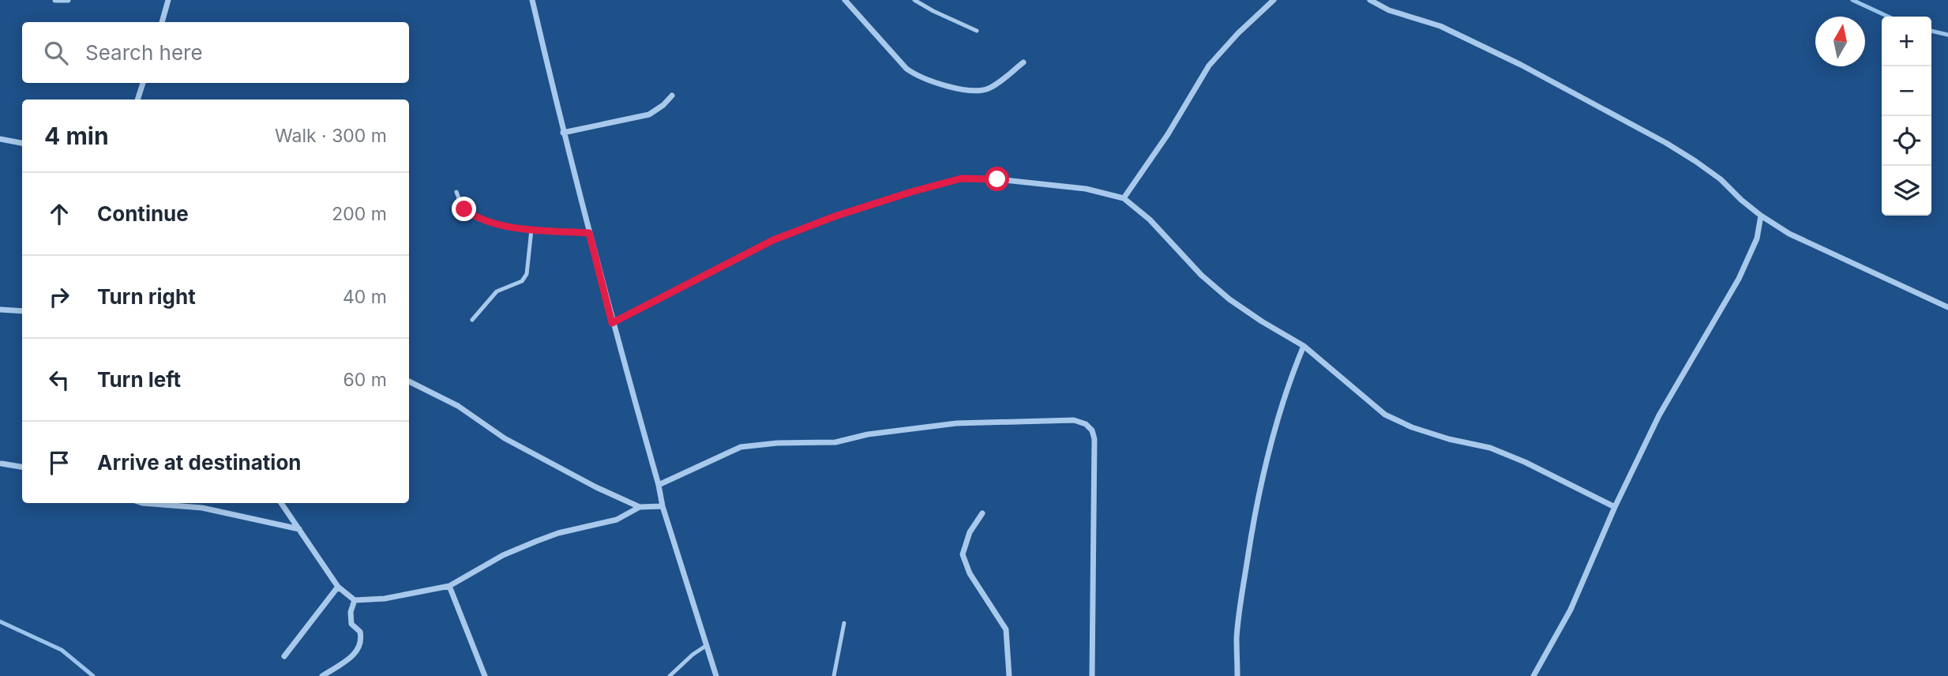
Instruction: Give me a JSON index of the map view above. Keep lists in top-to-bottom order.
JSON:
{
  "north": "top",
  "page": {
    "map_buttons": ["+", "−"],
    "search": "Search here",
    "heading": ["4 min", "Walk · 300 m"],
    "list": [
      ["Continue", "200 m"],
      ["Turn right", "40 m"],
      ["Turn left", "60 m"],
      "Arrive at destination"
    ]
  }
}
